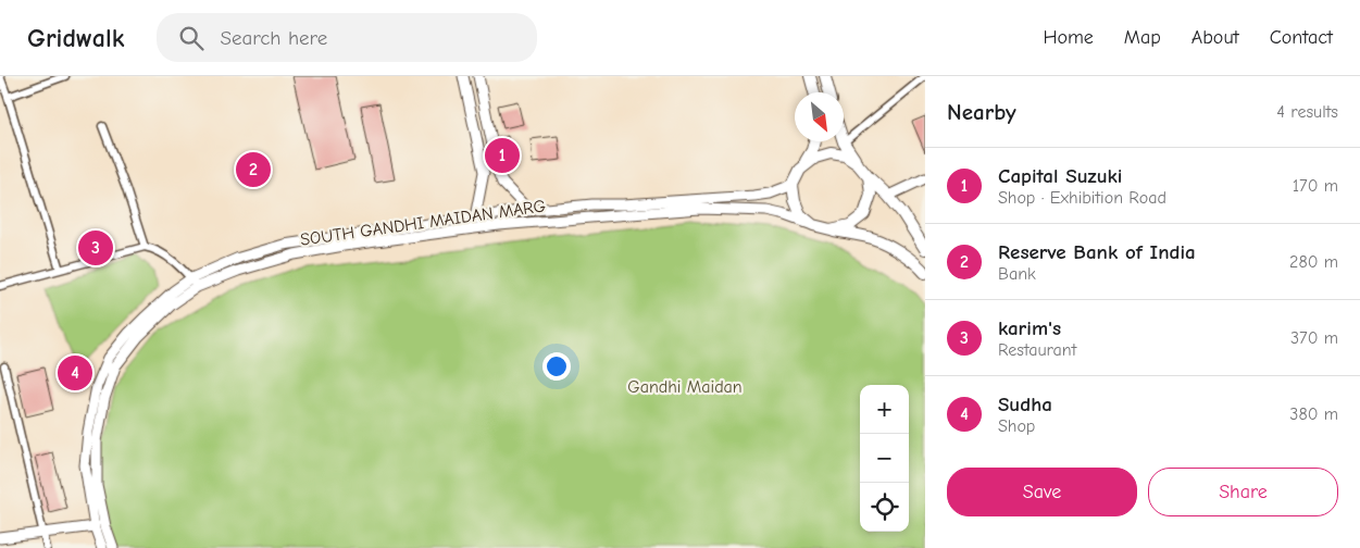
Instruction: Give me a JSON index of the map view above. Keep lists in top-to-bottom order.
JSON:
{
  "streets": {
    "main road": ["SOUTH GANDHI MAIDAN MARG"]
  },
  "parks": ["Gandhi Maidan"],
  "north": "bottom right",
  "page": {
    "header": "Gridwalk",
    "search": "Search here",
    "nav": [
      "Home",
      "Map",
      "About",
      "Contact"
    ],
    "heading": ["Nearby", "4 results"],
    "pins": [
      "1",
      "2",
      "3",
      "4"
    ],
    "list": [
      {
        "mark": "1",
        "name": "Capital Suzuki",
        "note": "Shop · Exhibition Road",
        "value": "170 m"
      },
      {
        "mark": "2",
        "name": "Reserve Bank of India",
        "note": "Bank",
        "value": "280 m"
      },
      {
        "mark": "3",
        "name": "karim's",
        "note": "Restaurant",
        "value": "370 m"
      },
      {
        "mark": "4",
        "name": "Sudha",
        "note": "Shop",
        "value": "380 m"
      }
    ],
    "map_buttons": ["+", "−"],
    "buttons": ["Save", "Share"]
  }
}
